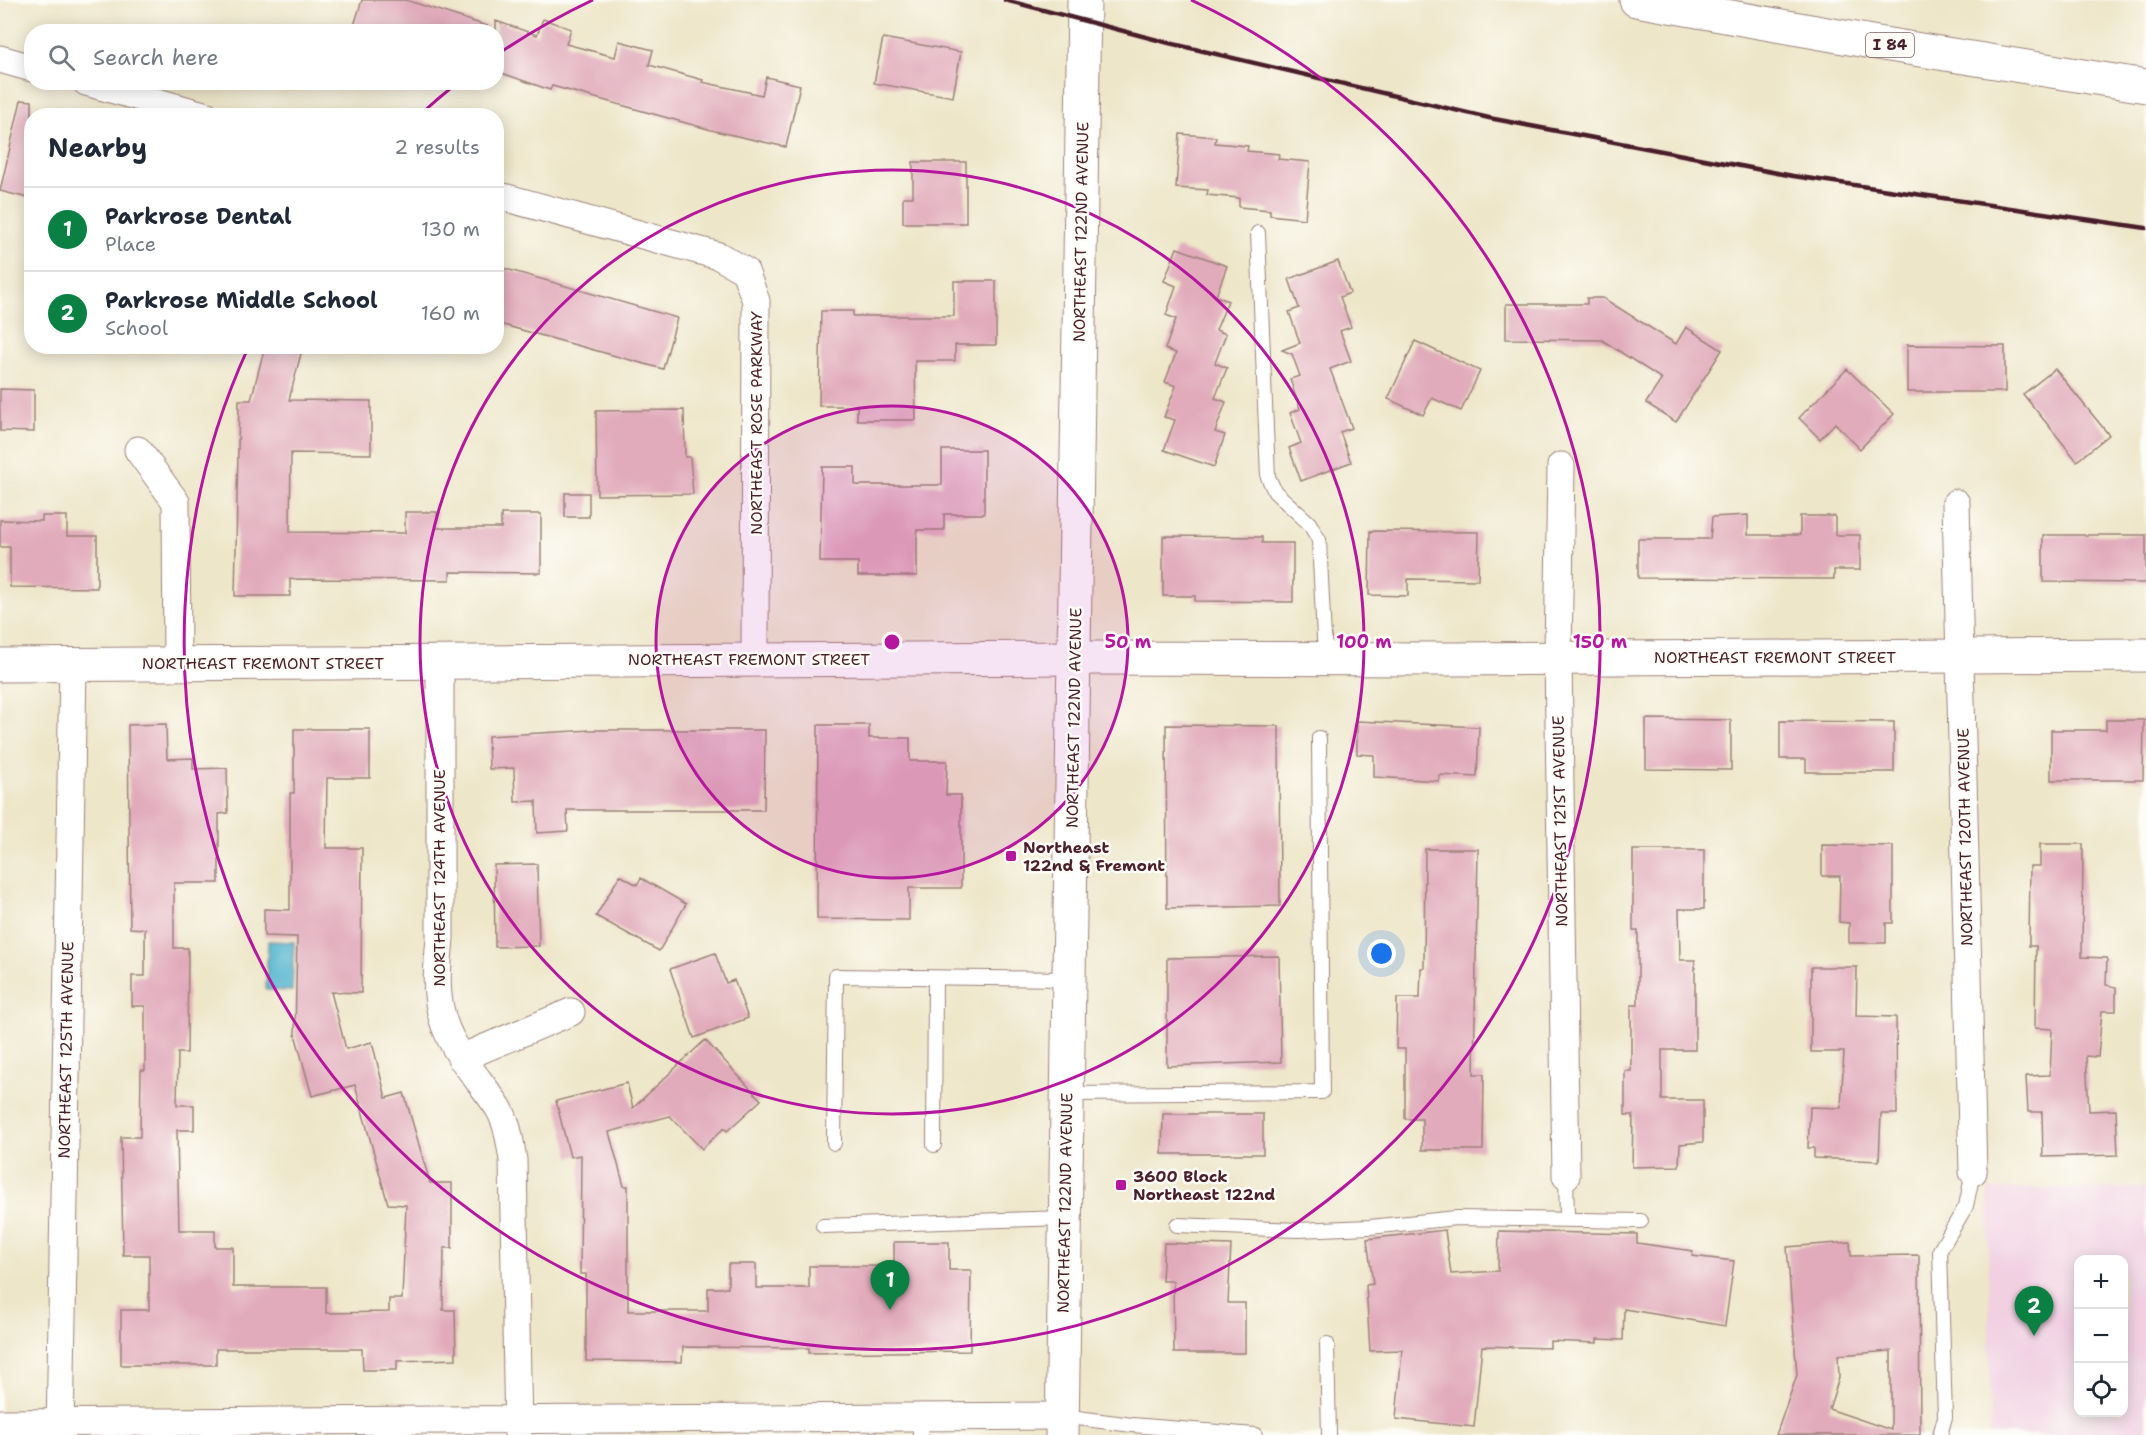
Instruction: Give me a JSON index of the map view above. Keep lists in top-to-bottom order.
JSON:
{
  "streets": {
    "main road": ["I 84", "NORTHEAST 122ND AVENUE", "NORTHEAST FREMONT STREET"],
    "street": [
      "NORTHEAST ROSE PARKWAY",
      "NORTHEAST 121ST AVENUE",
      "NORTHEAST 120TH AVENUE",
      "NORTHEAST 124TH AVENUE",
      "NORTHEAST 125TH AVENUE"
    ]
  },
  "crossings": [
    ["NORTHEAST 122ND AVENUE", "NORTHEAST FREMONT STREET"],
    ["NORTHEAST ROSE PARKWAY", "NORTHEAST FREMONT STREET"],
    ["NORTHEAST FREMONT STREET", "NORTHEAST 121ST AVENUE"],
    ["NORTHEAST FREMONT STREET", "NORTHEAST 120TH AVENUE"],
    ["NORTHEAST FREMONT STREET", "NORTHEAST 124TH AVENUE"],
    ["NORTHEAST FREMONT STREET", "NORTHEAST 125TH AVENUE"]
  ],
  "places": {
    "transit": ["Northeast 122nd & Fremont", "3600 Block Northeast 122nd"]
  },
  "page": {
    "search": "Search here",
    "heading": ["Nearby", "2 results"],
    "list": [
      {
        "mark": "1",
        "name": "Parkrose Dental",
        "note": "Place",
        "value": "130 m"
      },
      {
        "mark": "2",
        "name": "Parkrose Middle School",
        "note": "School",
        "value": "160 m"
      }
    ],
    "map_buttons": ["+", "−"],
    "pins": ["1", "2"]
  },
  "rings": ["50 m", "100 m", "150 m"]
}
